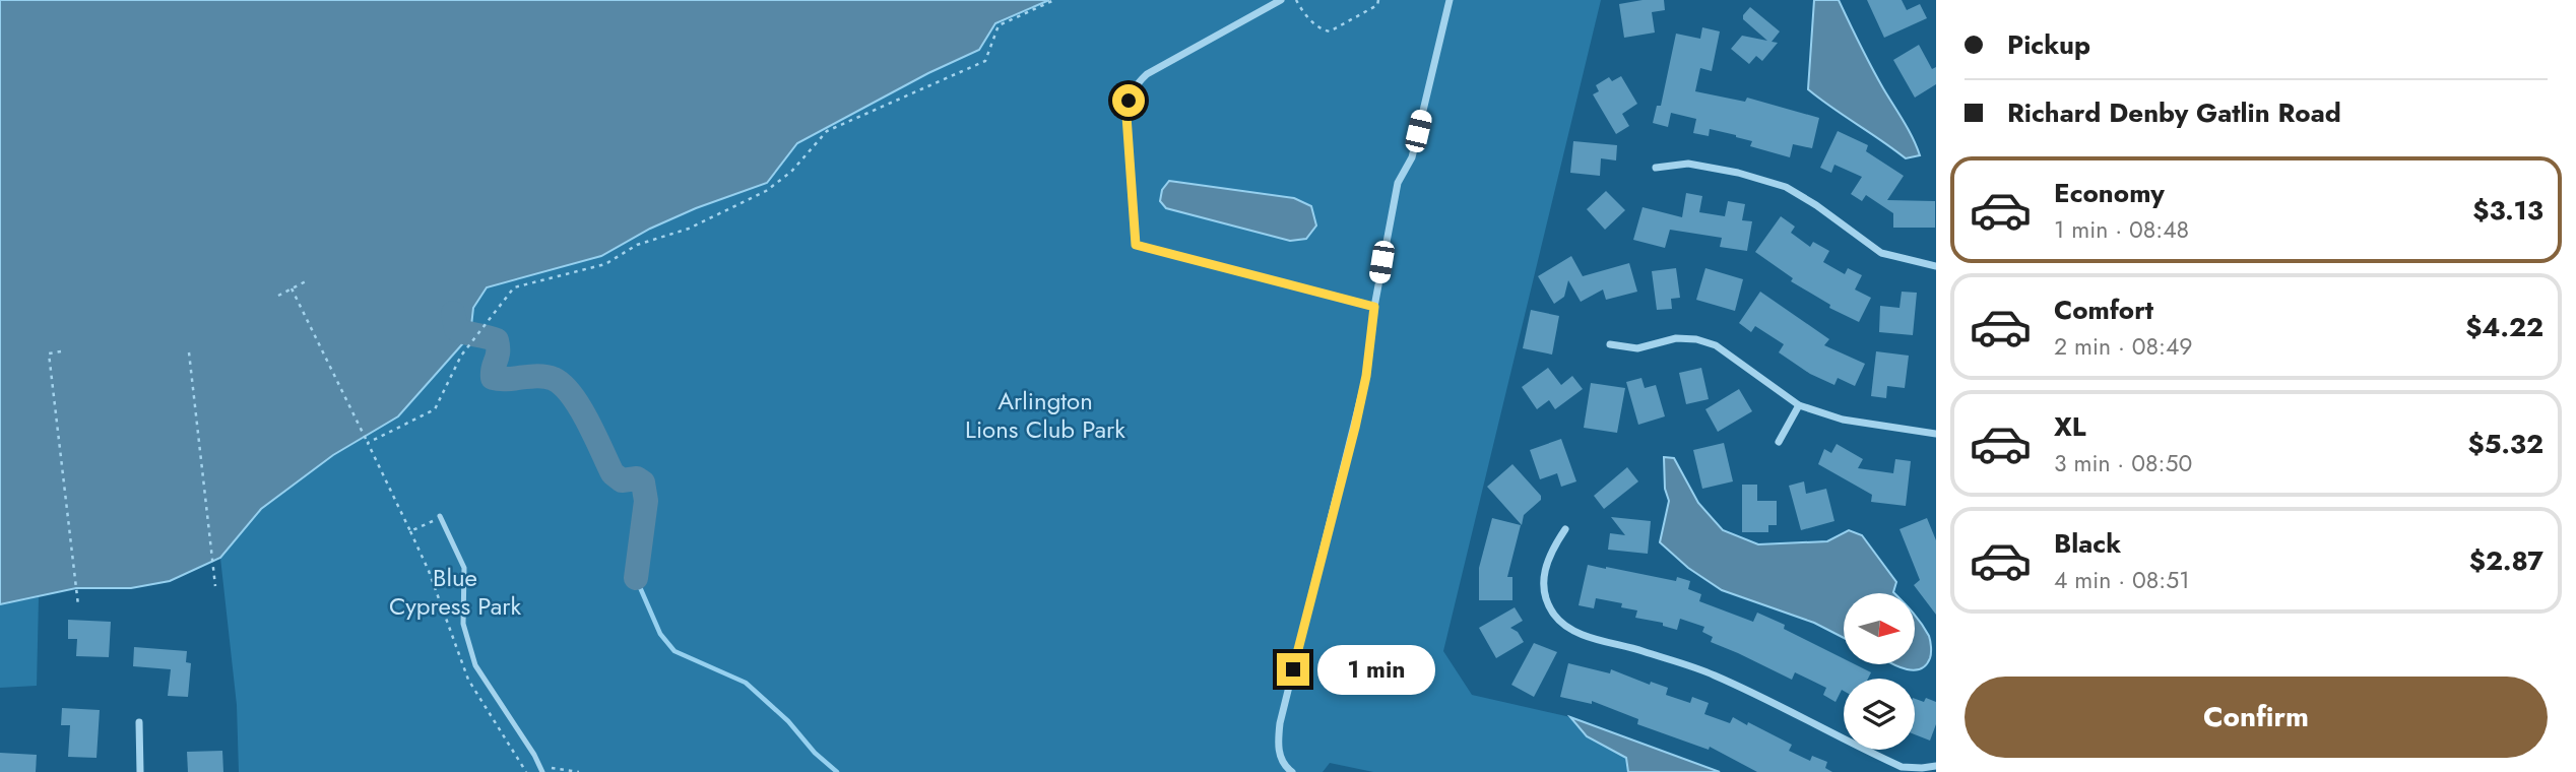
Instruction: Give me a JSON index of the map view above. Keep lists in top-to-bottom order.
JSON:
{
  "parks": ["Arlington Lions Club Park", "Blue Cypress Park"],
  "north": "right",
  "page": {
    "banner": ["Pickup", "Richard Denby Gatlin Road"],
    "list": [
      {
        "name": "Economy",
        "note": "1 min · 08:48",
        "value": "$3.13"
      },
      {
        "name": "Comfort",
        "note": "2 min · 08:49",
        "value": "$4.22"
      },
      {
        "name": "XL",
        "note": "3 min · 08:50",
        "value": "$5.32"
      },
      {
        "name": "Black",
        "note": "4 min · 08:51",
        "value": "$2.87"
      }
    ],
    "bubble": "1 min",
    "buttons": "Confirm"
  }
}
